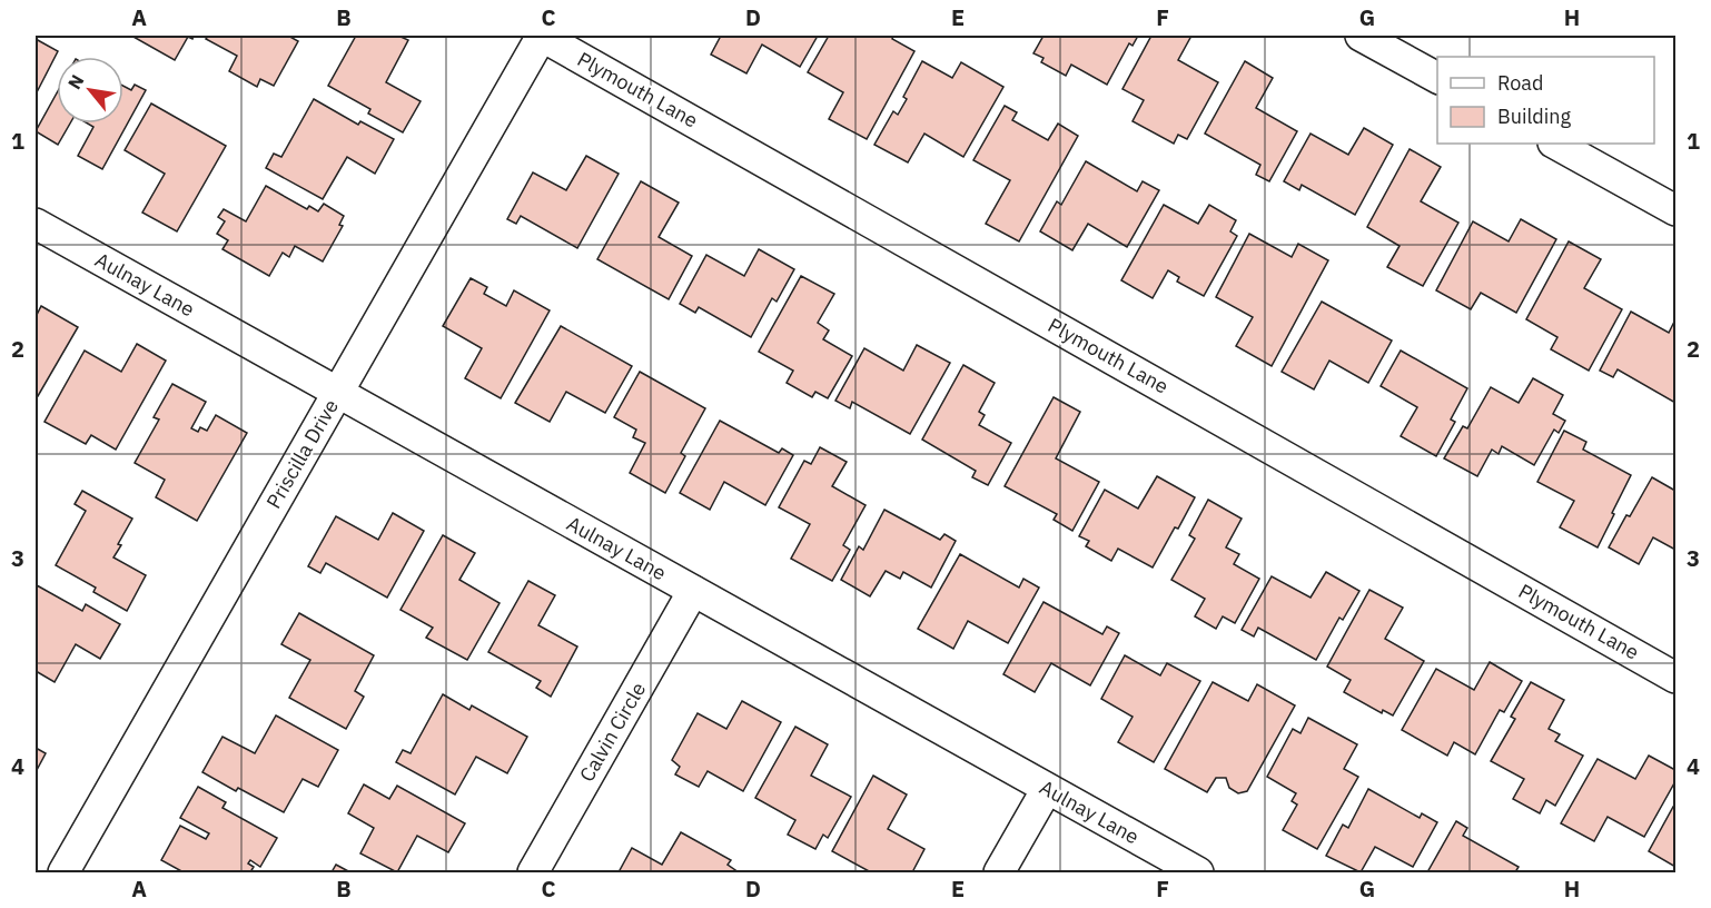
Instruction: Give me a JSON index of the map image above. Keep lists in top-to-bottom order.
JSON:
{
  "streets": {
    "street": [
      "Plymouth Lane",
      "Aulnay Lane",
      "Priscilla Drive",
      "Calvin Circle"
    ]
  },
  "crossings": [
    ["Plymouth Lane", "Priscilla Drive"],
    ["Aulnay Lane", "Priscilla Drive"],
    ["Aulnay Lane", "Calvin Circle"]
  ],
  "legend": ["Road", "Building"],
  "north": "top left",
  "grid": {
    "columns": [
      "A",
      "B",
      "C",
      "D",
      "E",
      "F",
      "G",
      "H"
    ],
    "rows": [
      "1",
      "2",
      "3",
      "4"
    ]
  }
}
